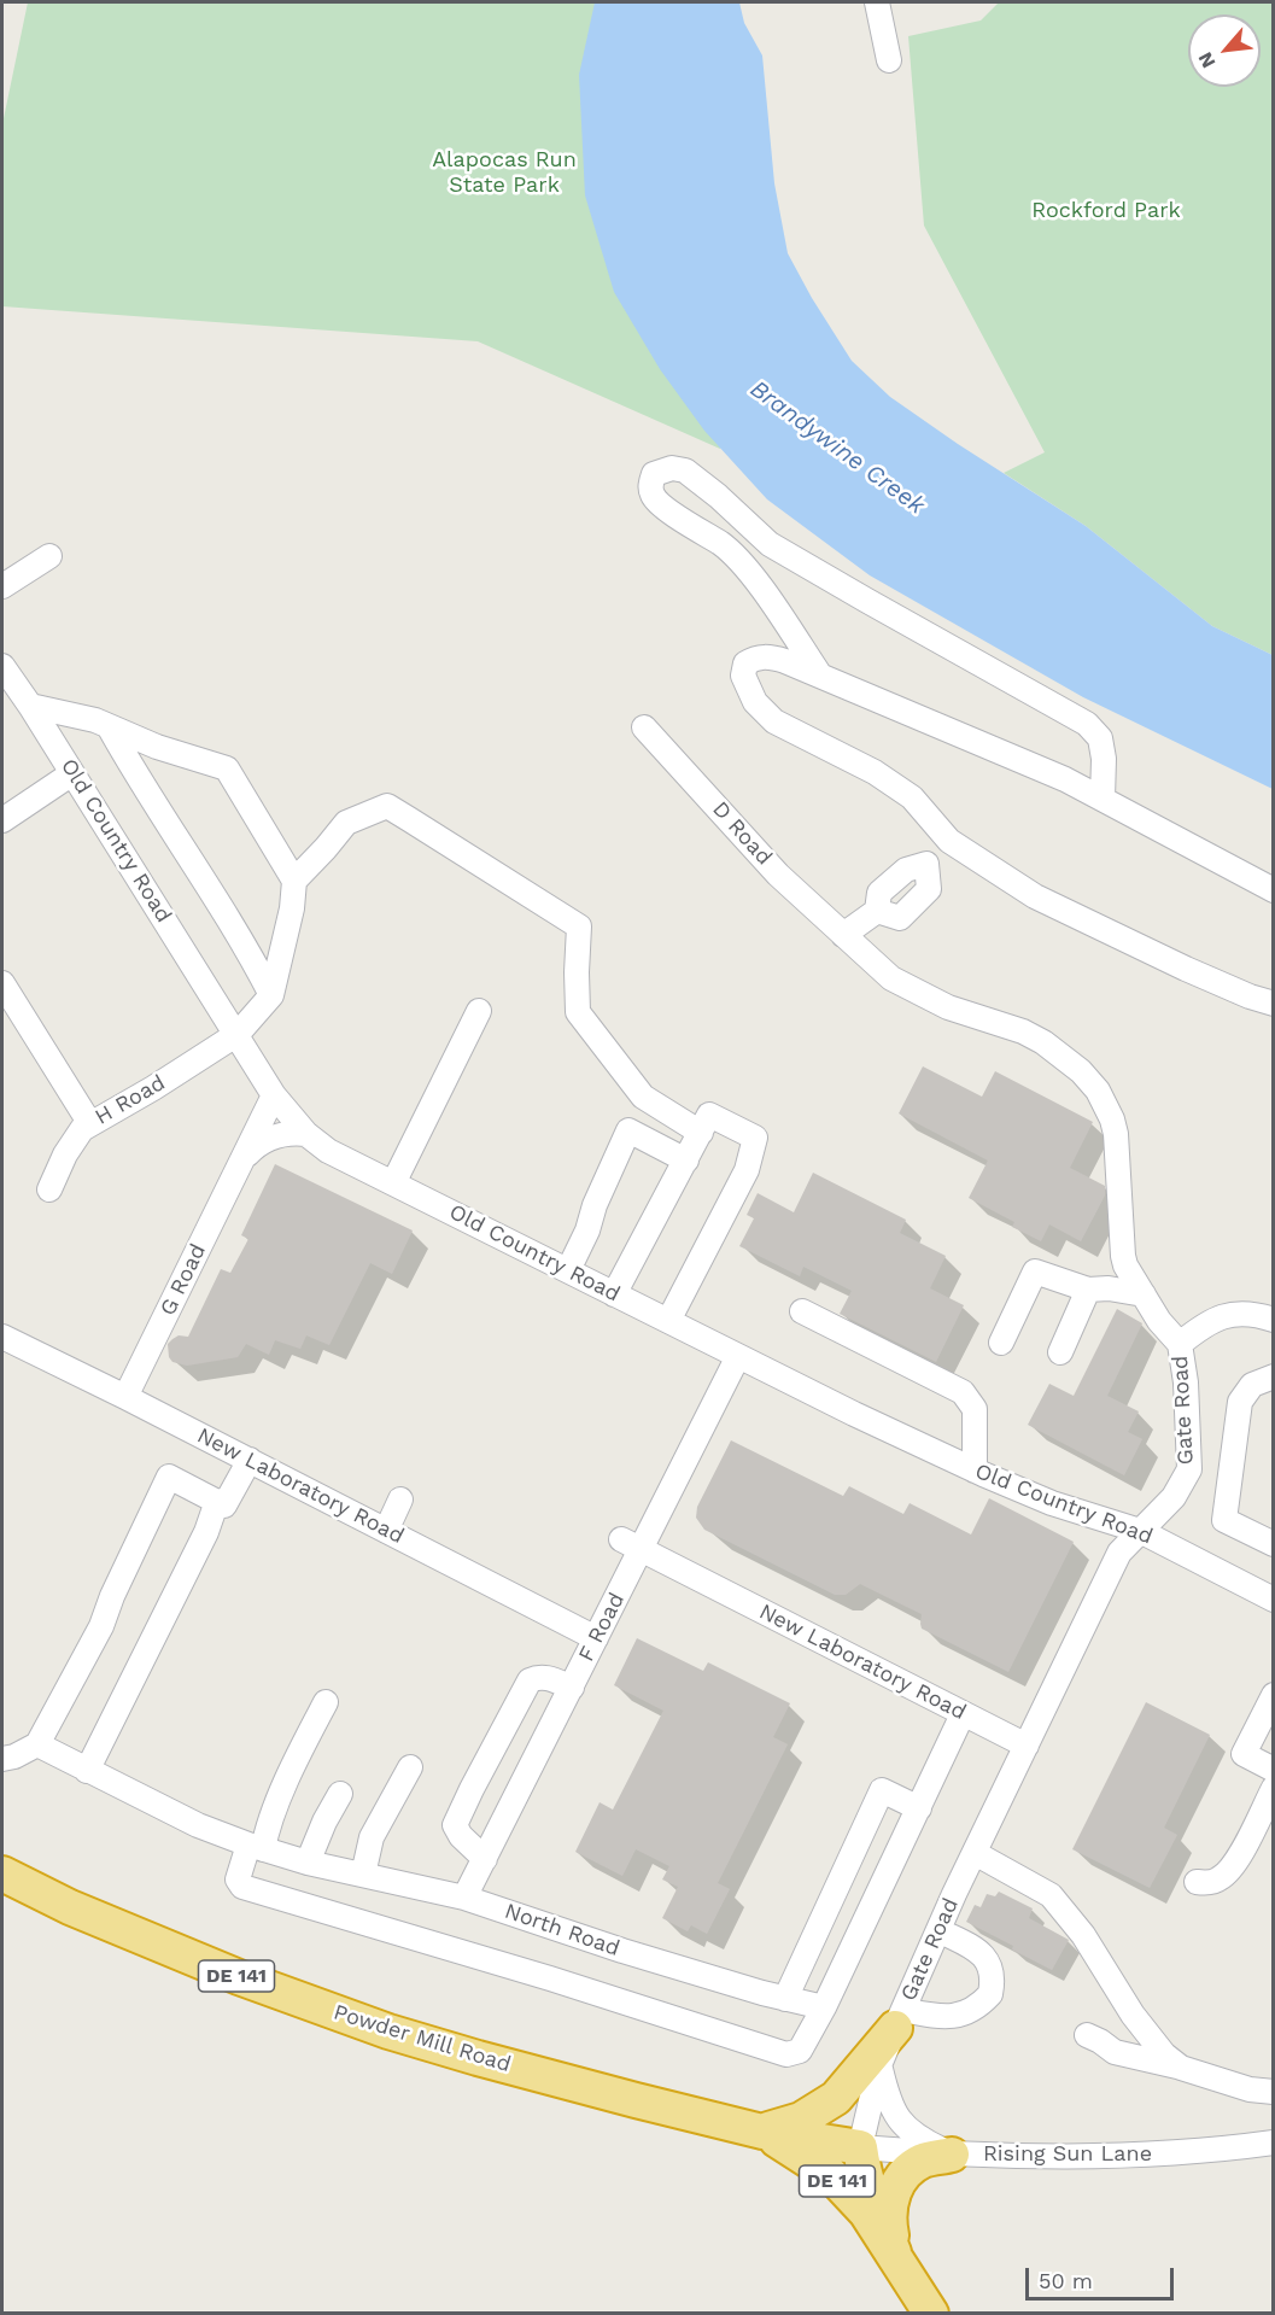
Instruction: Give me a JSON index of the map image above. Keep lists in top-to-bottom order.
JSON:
{
  "streets": {
    "highway": ["DE 141", "Powder Mill Road"],
    "street": [
      "D Road",
      "Old Country Road",
      "H Road",
      "G Road",
      "Gate Road",
      "New Laboratory Road",
      "F Road",
      "North Road",
      "Rising Sun Lane"
    ]
  },
  "crossings": [
    ["D Road", "Gate Road"],
    ["Old Country Road", "H Road"],
    ["Old Country Road", "G Road"],
    ["Old Country Road", "Gate Road"],
    ["Old Country Road", "F Road"],
    ["G Road", "New Laboratory Road"],
    ["Gate Road", "New Laboratory Road"],
    ["Gate Road", "DE 141"],
    ["Gate Road", "Powder Mill Road"],
    ["Gate Road", "Rising Sun Lane"],
    ["New Laboratory Road", "F Road"],
    ["F Road", "North Road"],
    ["DE 141", "Powder Mill Road"],
    ["DE 141", "Rising Sun Lane"],
    ["Powder Mill Road", "Rising Sun Lane"]
  ],
  "water": ["Brandywine Creek"],
  "parks": ["Alapocas Run State Park", "Rockford Park"],
  "scale_bar": "50 m",
  "north": "bottom left"
}
